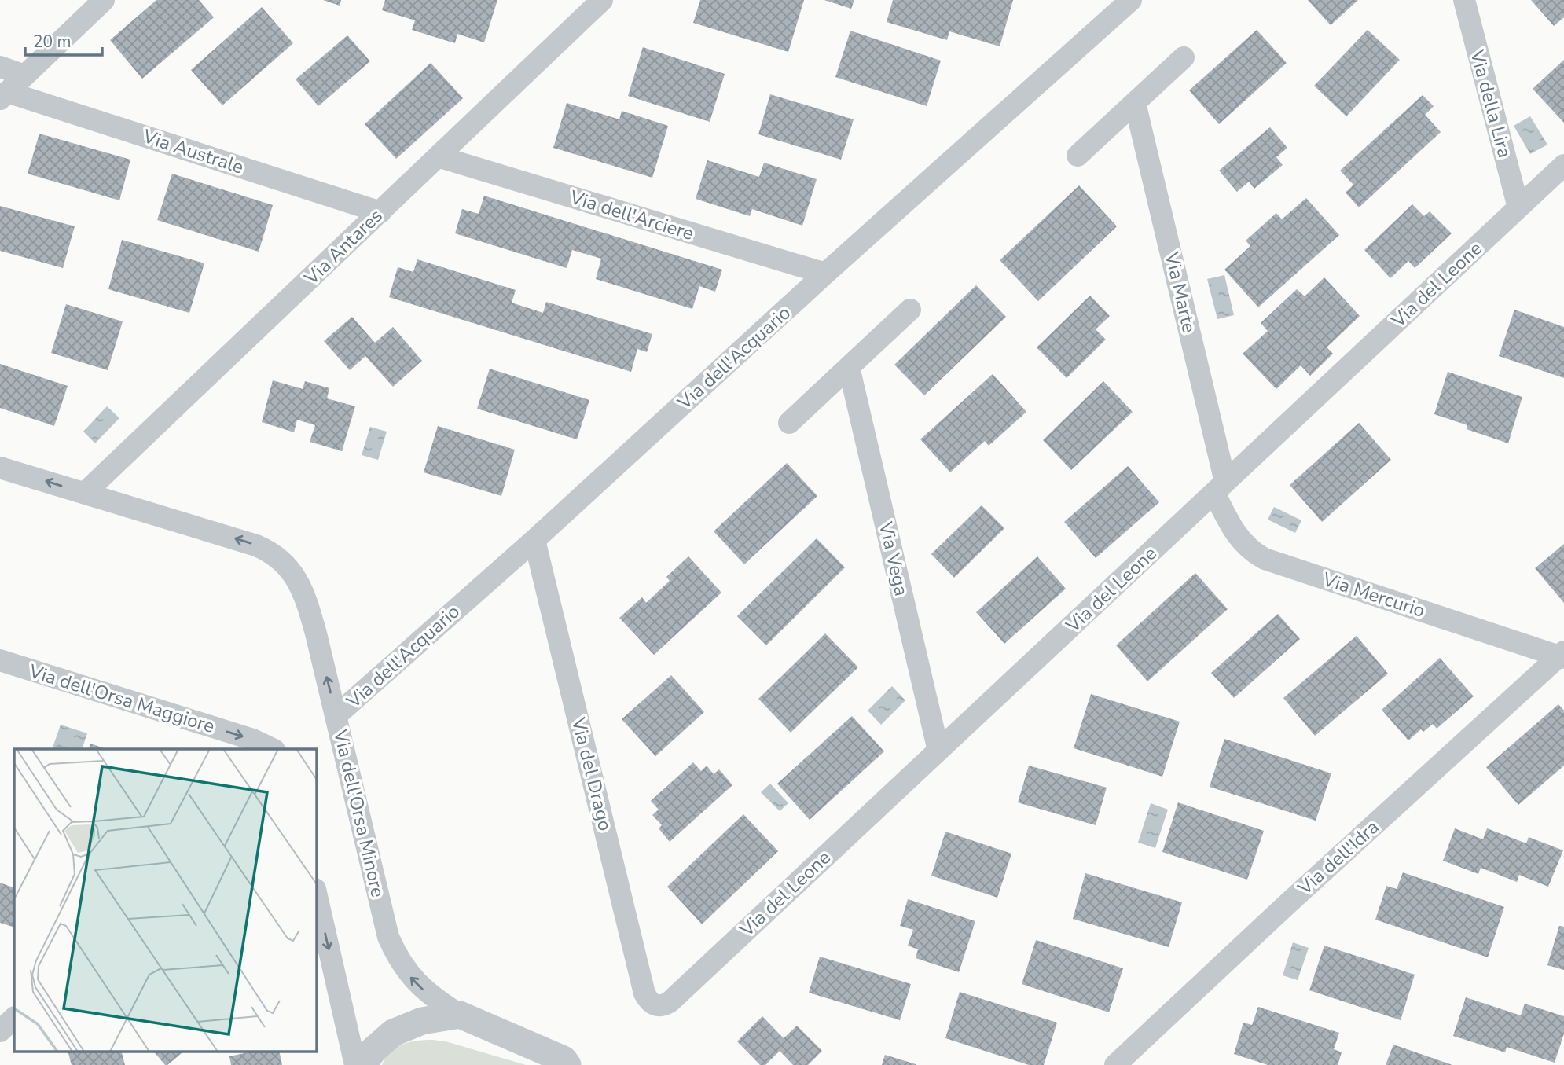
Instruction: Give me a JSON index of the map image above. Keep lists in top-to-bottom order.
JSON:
{
  "streets": {
    "street": [
      "Via della Lira",
      "Via Australe",
      "Via dell'Arciere",
      "Via Antares",
      "Via del Leone",
      "Via Marte",
      "Via dell'Acquario",
      "Via Vega",
      "Via Mercurio",
      "Via dell'Orsa Maggiore",
      "Via del Drago",
      "Via dell'Orsa Minore",
      "Via dell'Idra"
    ]
  },
  "crossings": [
    ["Via della Lira", "Via del Leone"],
    ["Via Australe", "Via Antares"],
    ["Via dell'Arciere", "Via Antares"],
    ["Via dell'Arciere", "Via dell'Acquario"],
    ["Via Antares", "Via dell'Orsa Minore"],
    ["Via del Leone", "Via Marte"],
    ["Via del Leone", "Via Vega"],
    ["Via del Leone", "Via Mercurio"],
    ["Via del Leone", "Via del Drago"],
    ["Via Marte", "Via Mercurio"],
    ["Via dell'Acquario", "Via del Drago"],
    ["Via dell'Acquario", "Via dell'Orsa Minore"],
    ["Via Mercurio", "Via dell'Idra"]
  ],
  "one_way": ["Via dell'Orsa Maggiore", "Via dell'Orsa Minore"],
  "scale_bar": "20 m"
}
